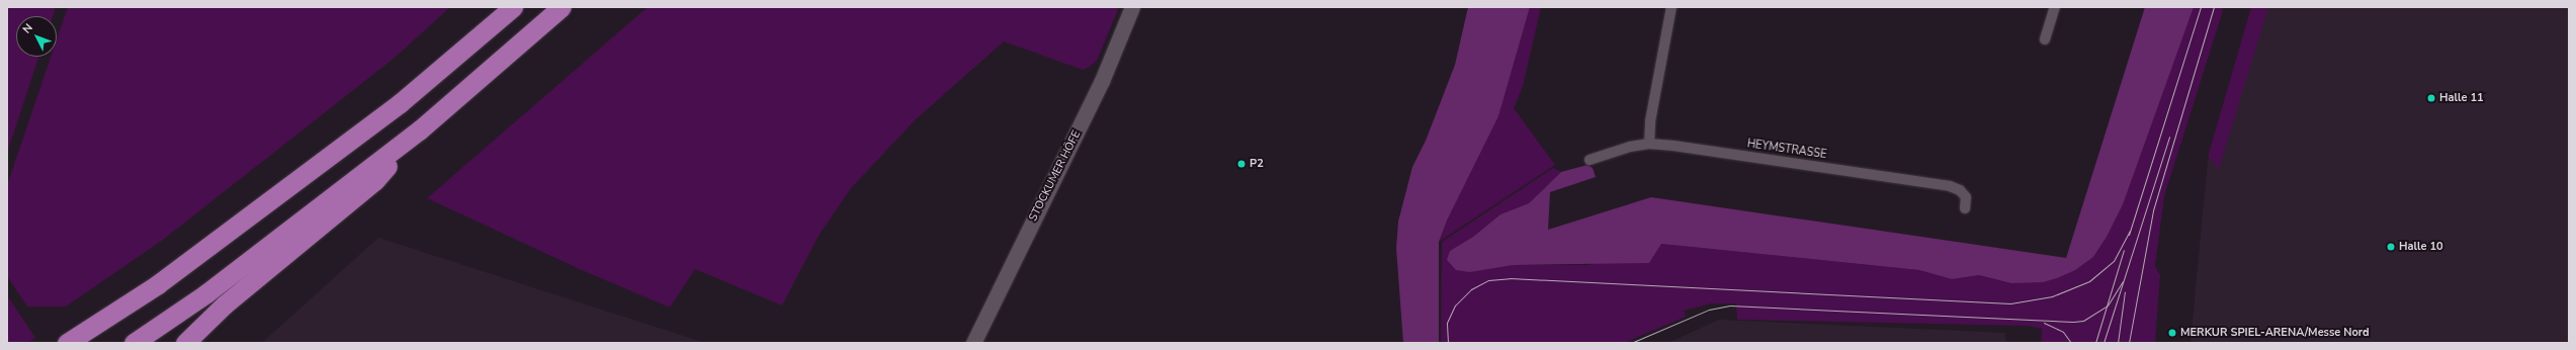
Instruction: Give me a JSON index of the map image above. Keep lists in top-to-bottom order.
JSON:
{
  "streets": {
    "street": ["HEYMSTRASSE", "STOCKUMER HÖFE"]
  },
  "places": [
    "Halle 11",
    "P2",
    "Halle 10",
    "MERKUR SPIEL-ARENA/Messe Nord"
  ],
  "north": "top left"
}
